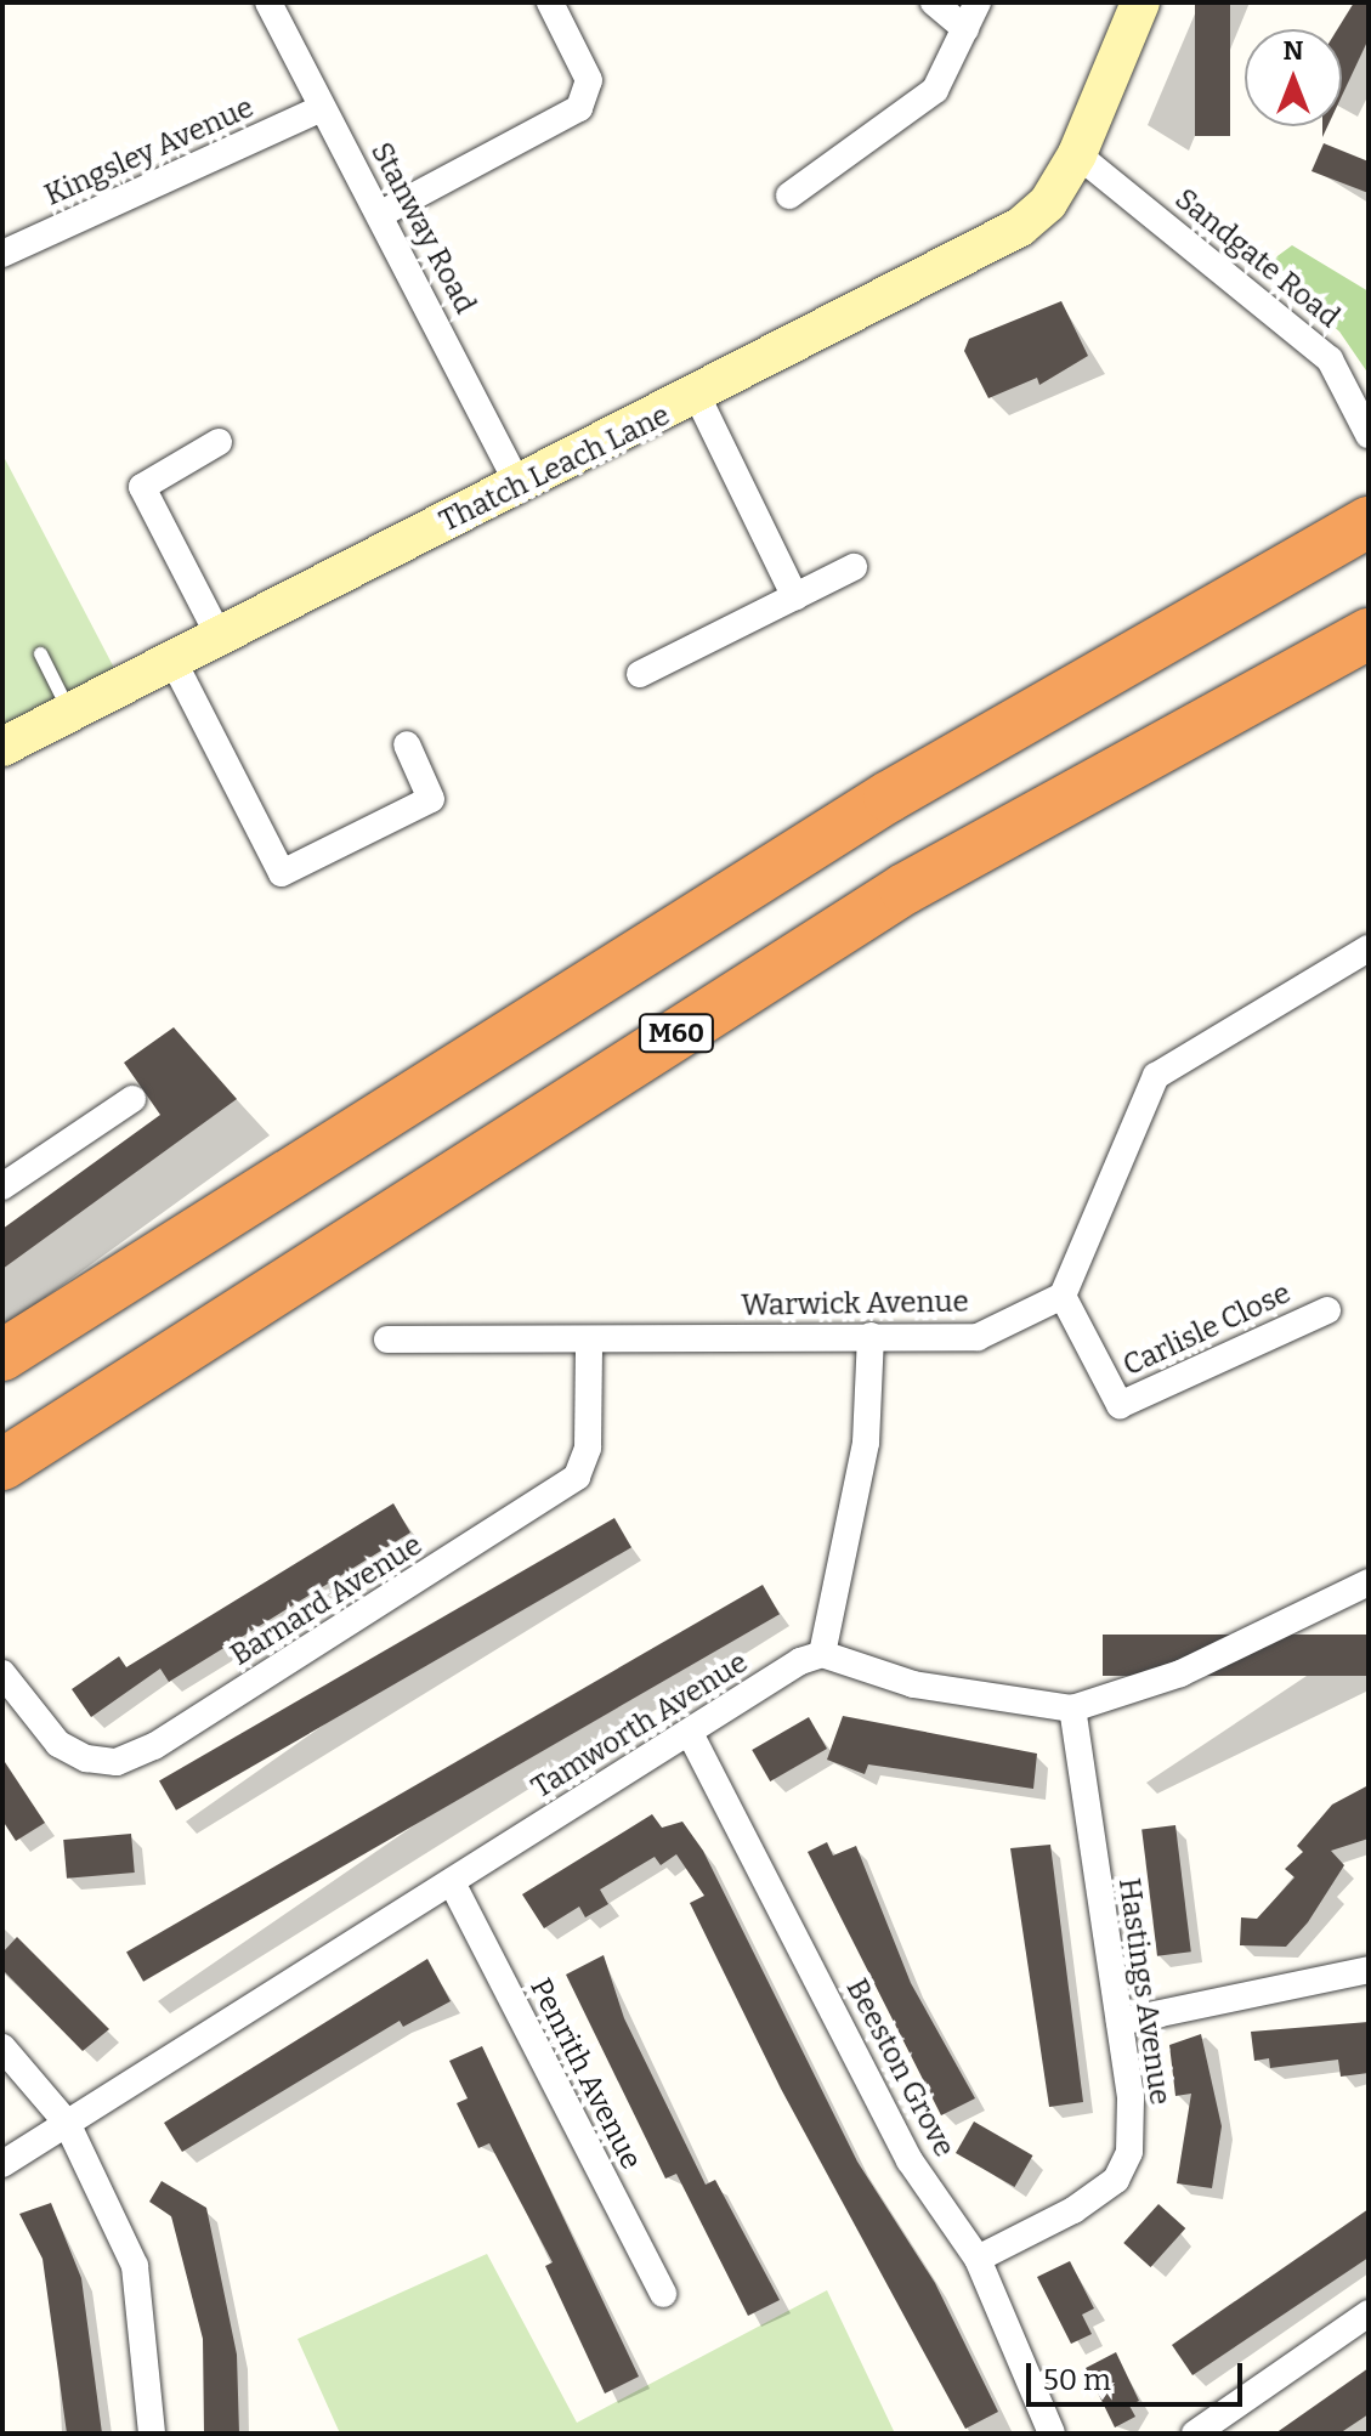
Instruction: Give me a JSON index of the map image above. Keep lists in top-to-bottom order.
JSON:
{
  "streets": {
    "highway": ["M60"],
    "street": [
      "Kingsley Avenue",
      "Stanway Road",
      "Sandgate Road",
      "Thatch Leach Lane",
      "Warwick Avenue",
      "Carlisle Close",
      "Barnard Avenue",
      "Tamworth Avenue",
      "Hastings Avenue",
      "Beeston Grove",
      "Penrith Avenue"
    ]
  },
  "crossings": [
    ["Kingsley Avenue", "Stanway Road"],
    ["Stanway Road", "Thatch Leach Lane"],
    ["Sandgate Road", "Thatch Leach Lane"],
    ["Warwick Avenue", "Carlisle Close"],
    ["Warwick Avenue", "Barnard Avenue"],
    ["Tamworth Avenue", "Beeston Grove"],
    ["Tamworth Avenue", "Penrith Avenue"],
    ["Hastings Avenue", "Beeston Grove"]
  ],
  "scale_bar": "50 m",
  "north": "top"
}
